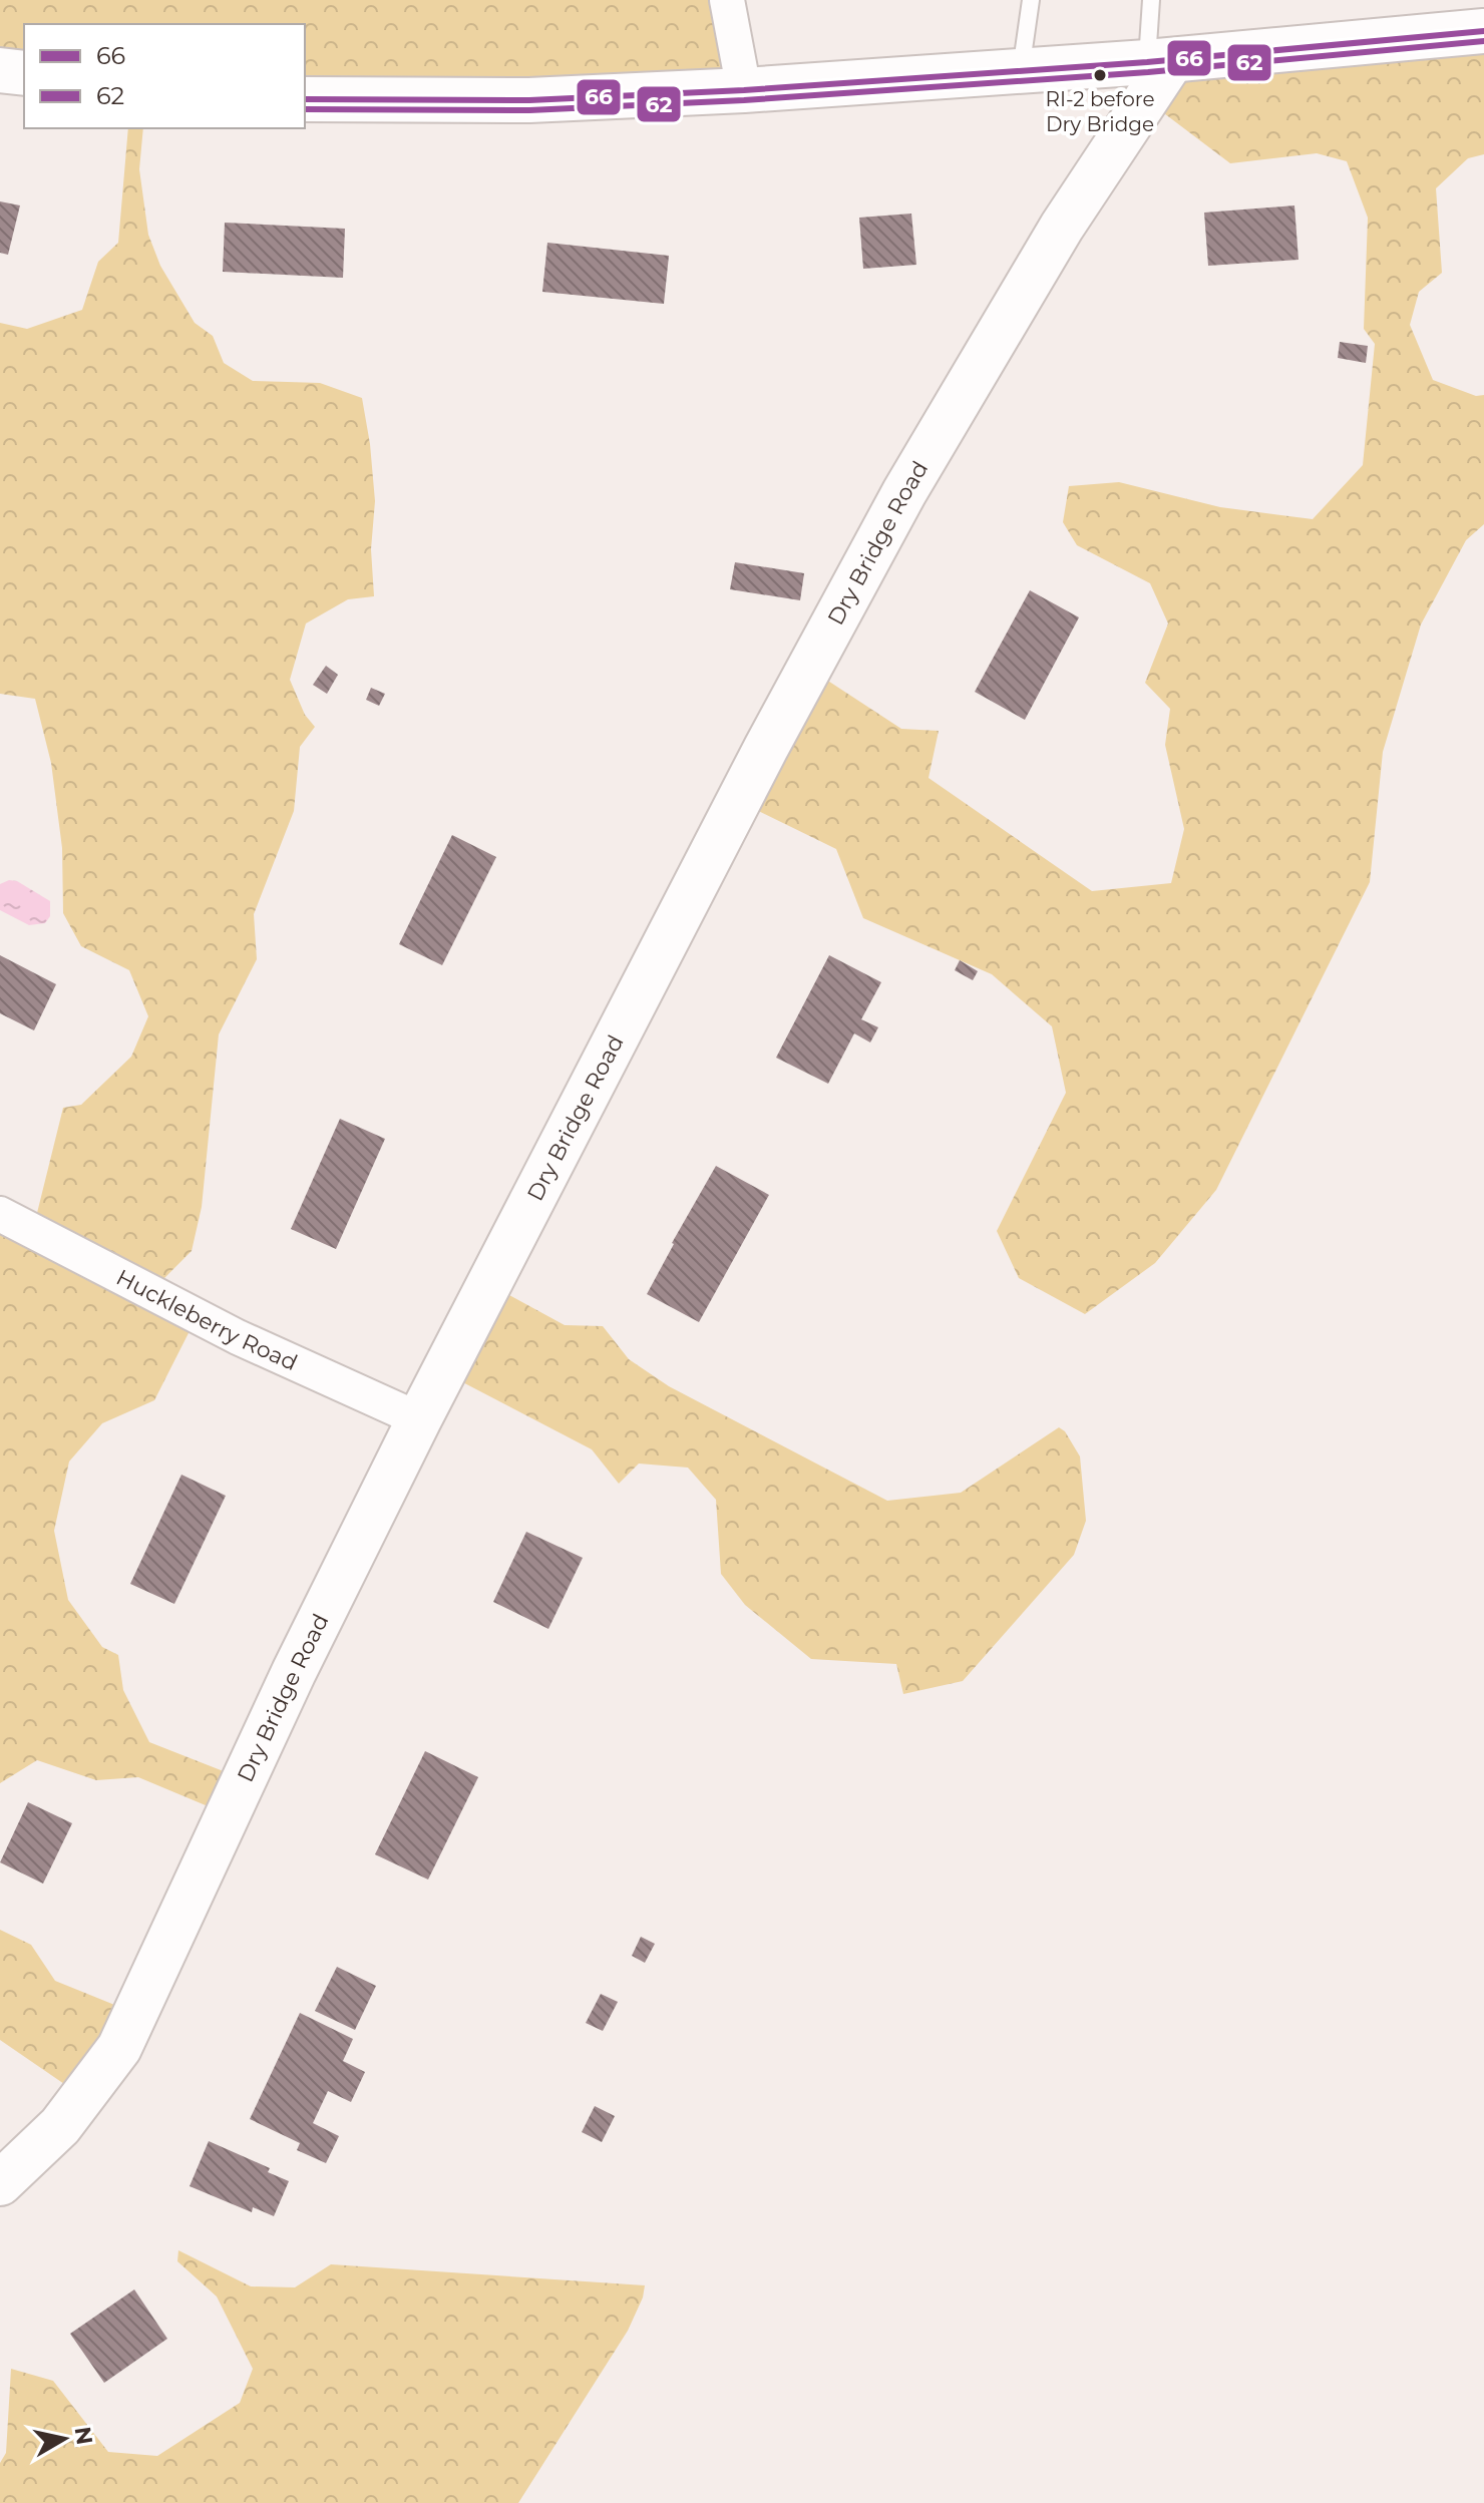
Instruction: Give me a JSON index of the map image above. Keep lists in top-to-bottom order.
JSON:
{
  "streets": {
    "street": ["Dry Bridge Road", "Huckleberry Road"]
  },
  "crossings": [
    ["Dry Bridge Road", "Huckleberry Road"]
  ],
  "places": ["RI-2 before Dry Bridge"],
  "lines": ["transit line 66", "transit line 62"],
  "legend": ["66", "62"],
  "north": "right"
}
